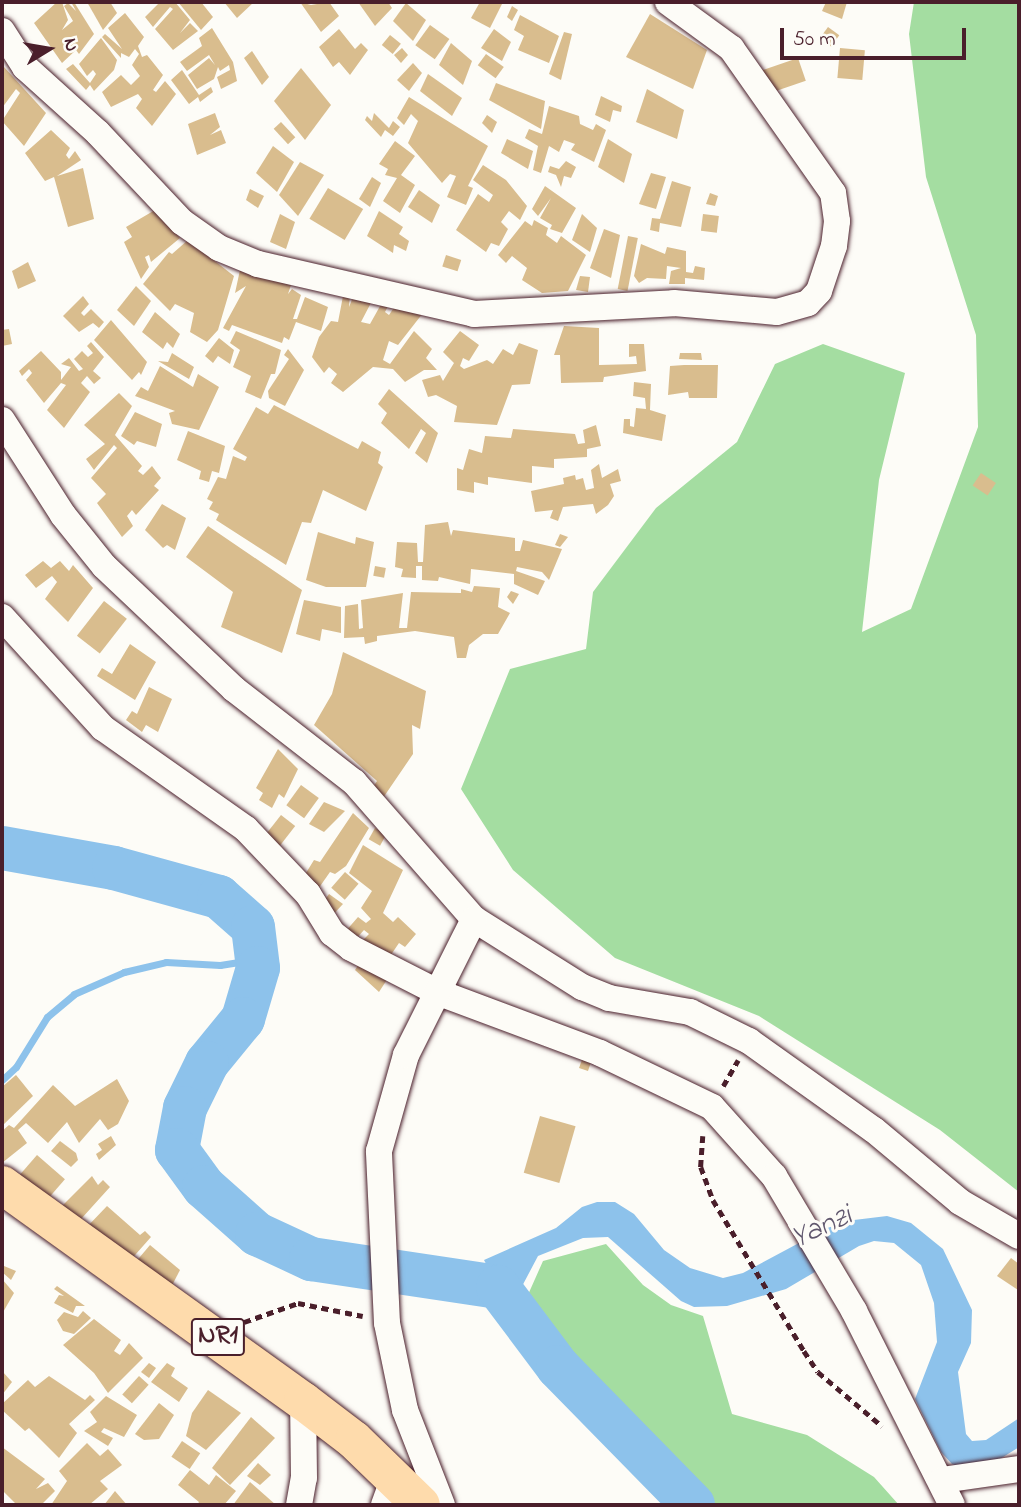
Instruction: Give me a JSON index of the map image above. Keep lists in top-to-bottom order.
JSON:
{
  "streets": {
    "highway": ["NR1"]
  },
  "water": ["Yanzi"],
  "scale_bar": "50 m",
  "north": "right"
}
